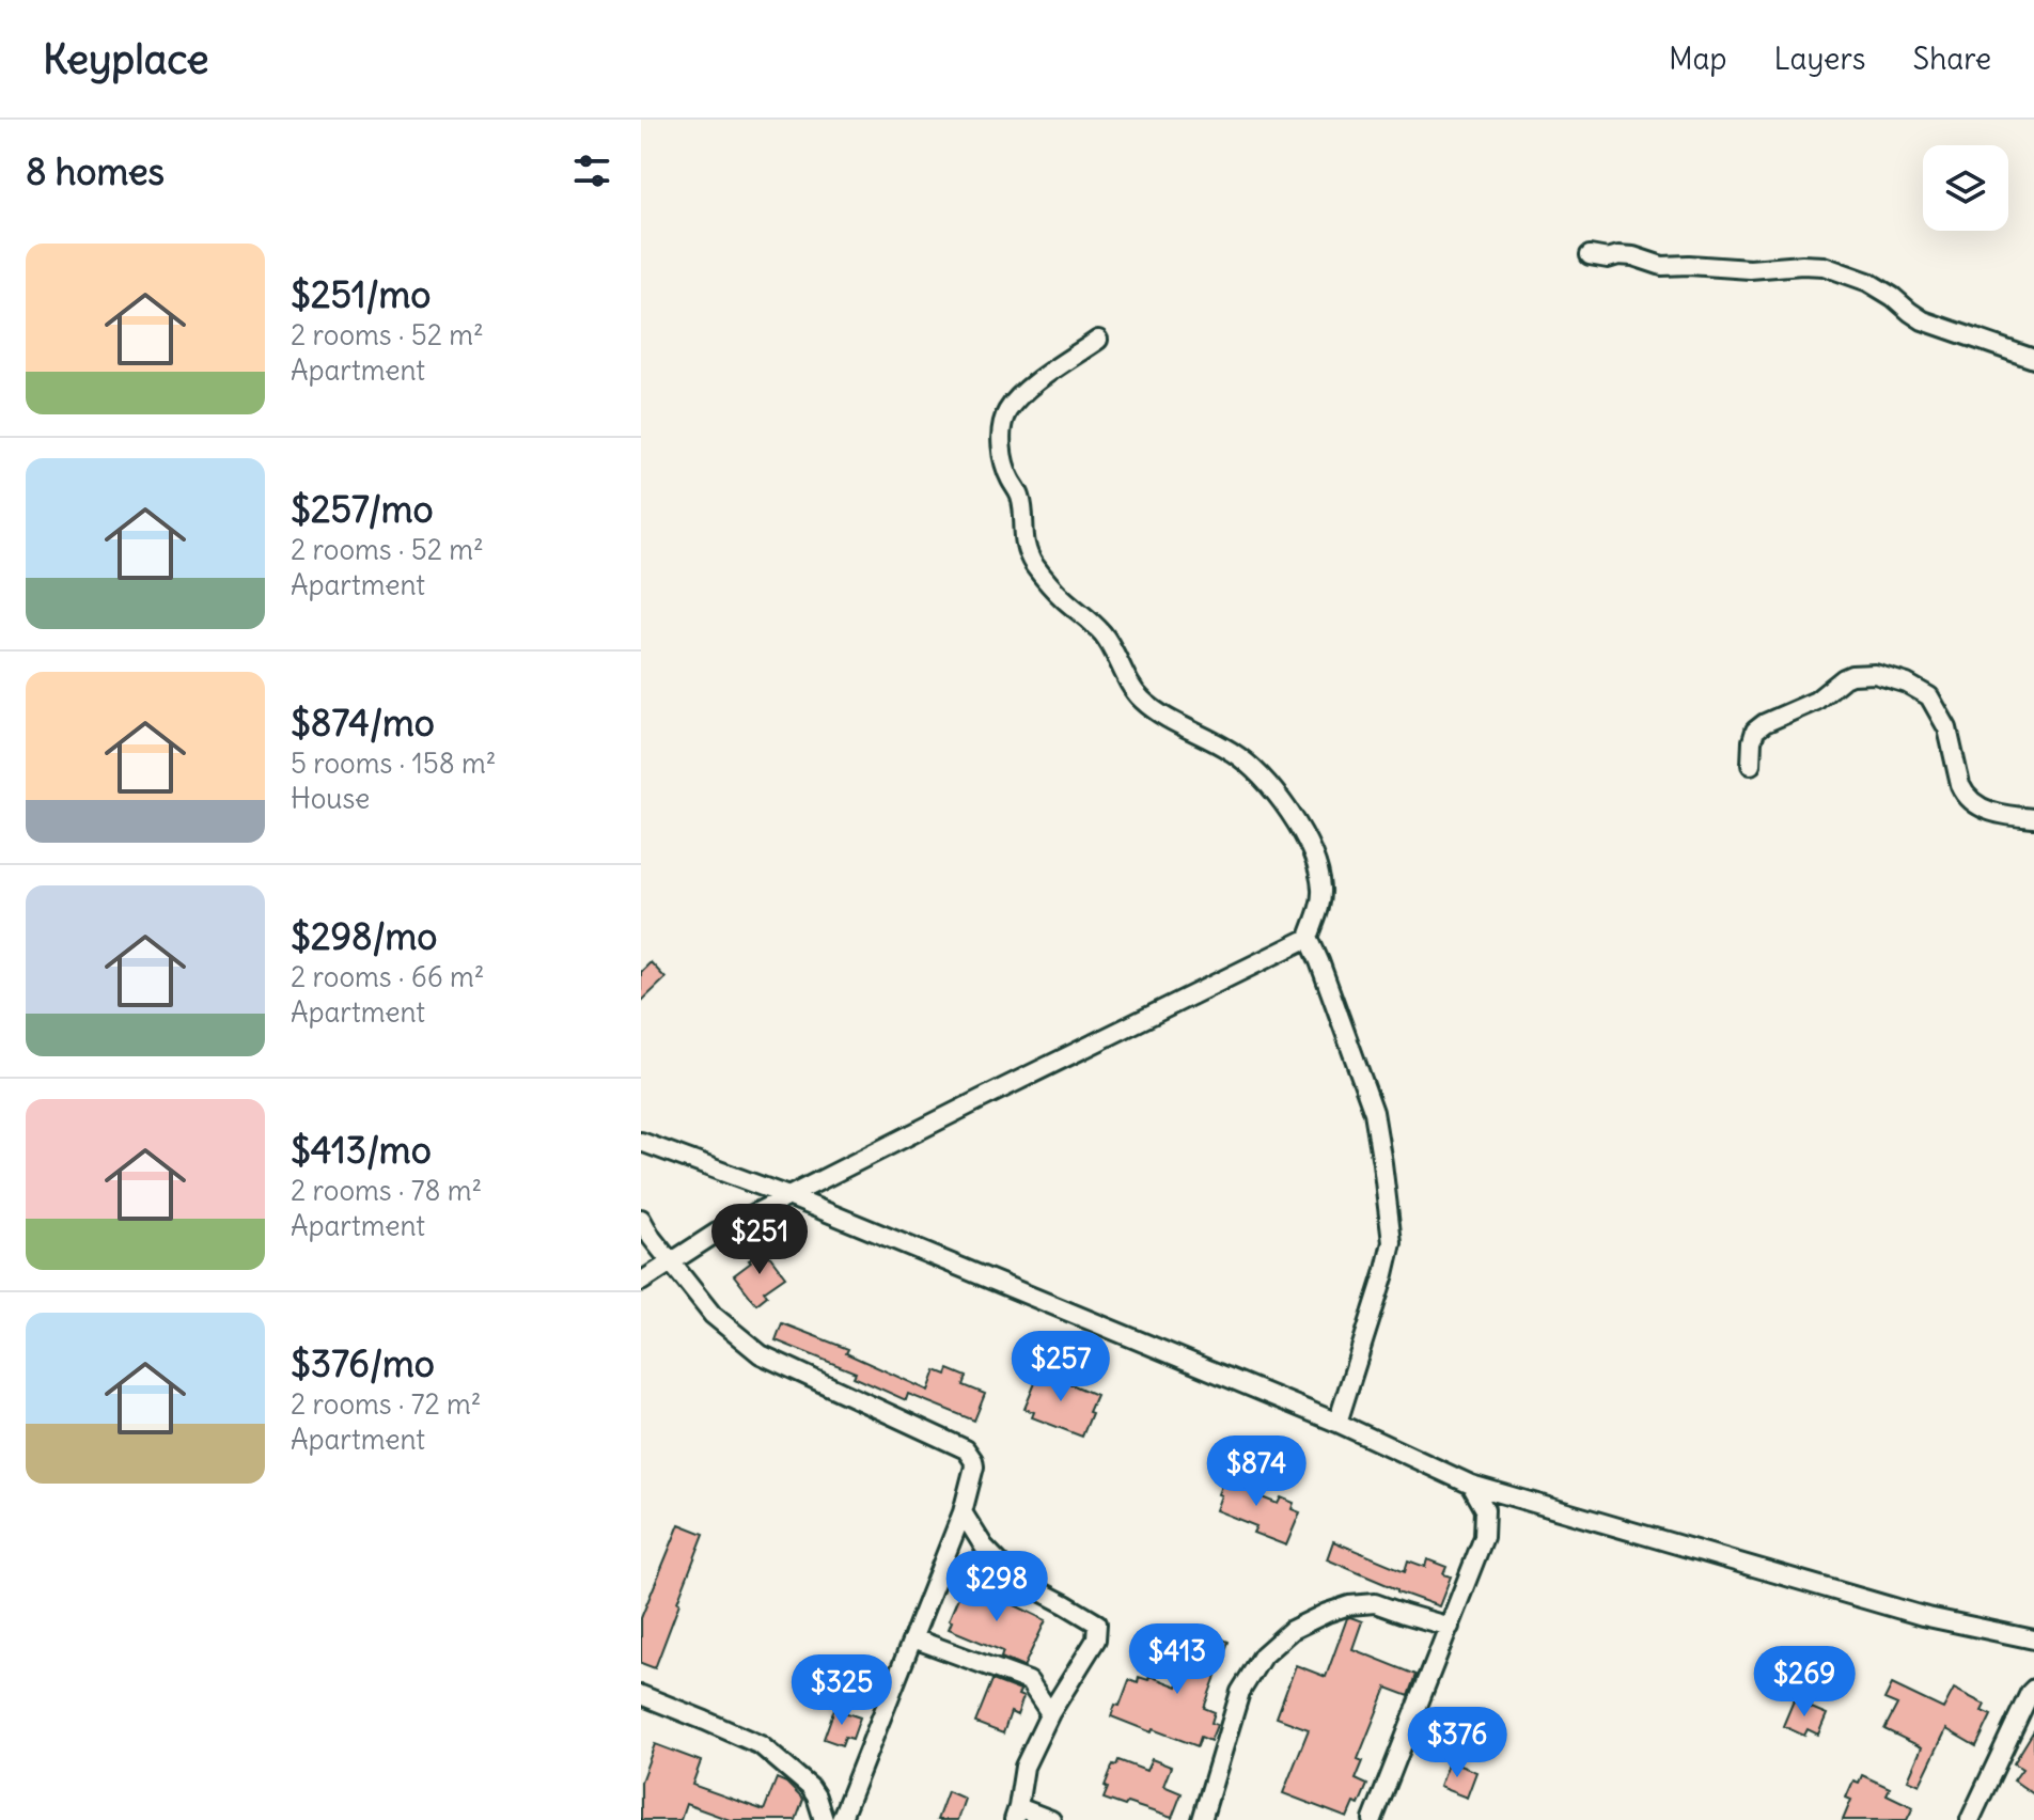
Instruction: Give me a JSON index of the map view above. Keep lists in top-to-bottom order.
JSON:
{
  "page": {
    "header": "Keyplace",
    "nav": ["Map", "Layers", "Share"],
    "heading": "8 homes",
    "list": [
      {
        "name": "$251/mo",
        "note": "2 rooms · 52 m² · Apartment"
      },
      {
        "name": "$257/mo",
        "note": "2 rooms · 52 m² · Apartment"
      },
      {
        "name": "$874/mo",
        "note": "5 rooms · 158 m² · House"
      },
      {
        "name": "$298/mo",
        "note": "2 rooms · 66 m² · Apartment"
      },
      {
        "name": "$413/mo",
        "note": "2 rooms · 78 m² · Apartment"
      },
      {
        "name": "$376/mo",
        "note": "2 rooms · 72 m² · Apartment"
      }
    ],
    "price": [
      "$251",
      "$257",
      "$874",
      "$298",
      "$413",
      "$269",
      "$325",
      "$376"
    ]
  }
}
